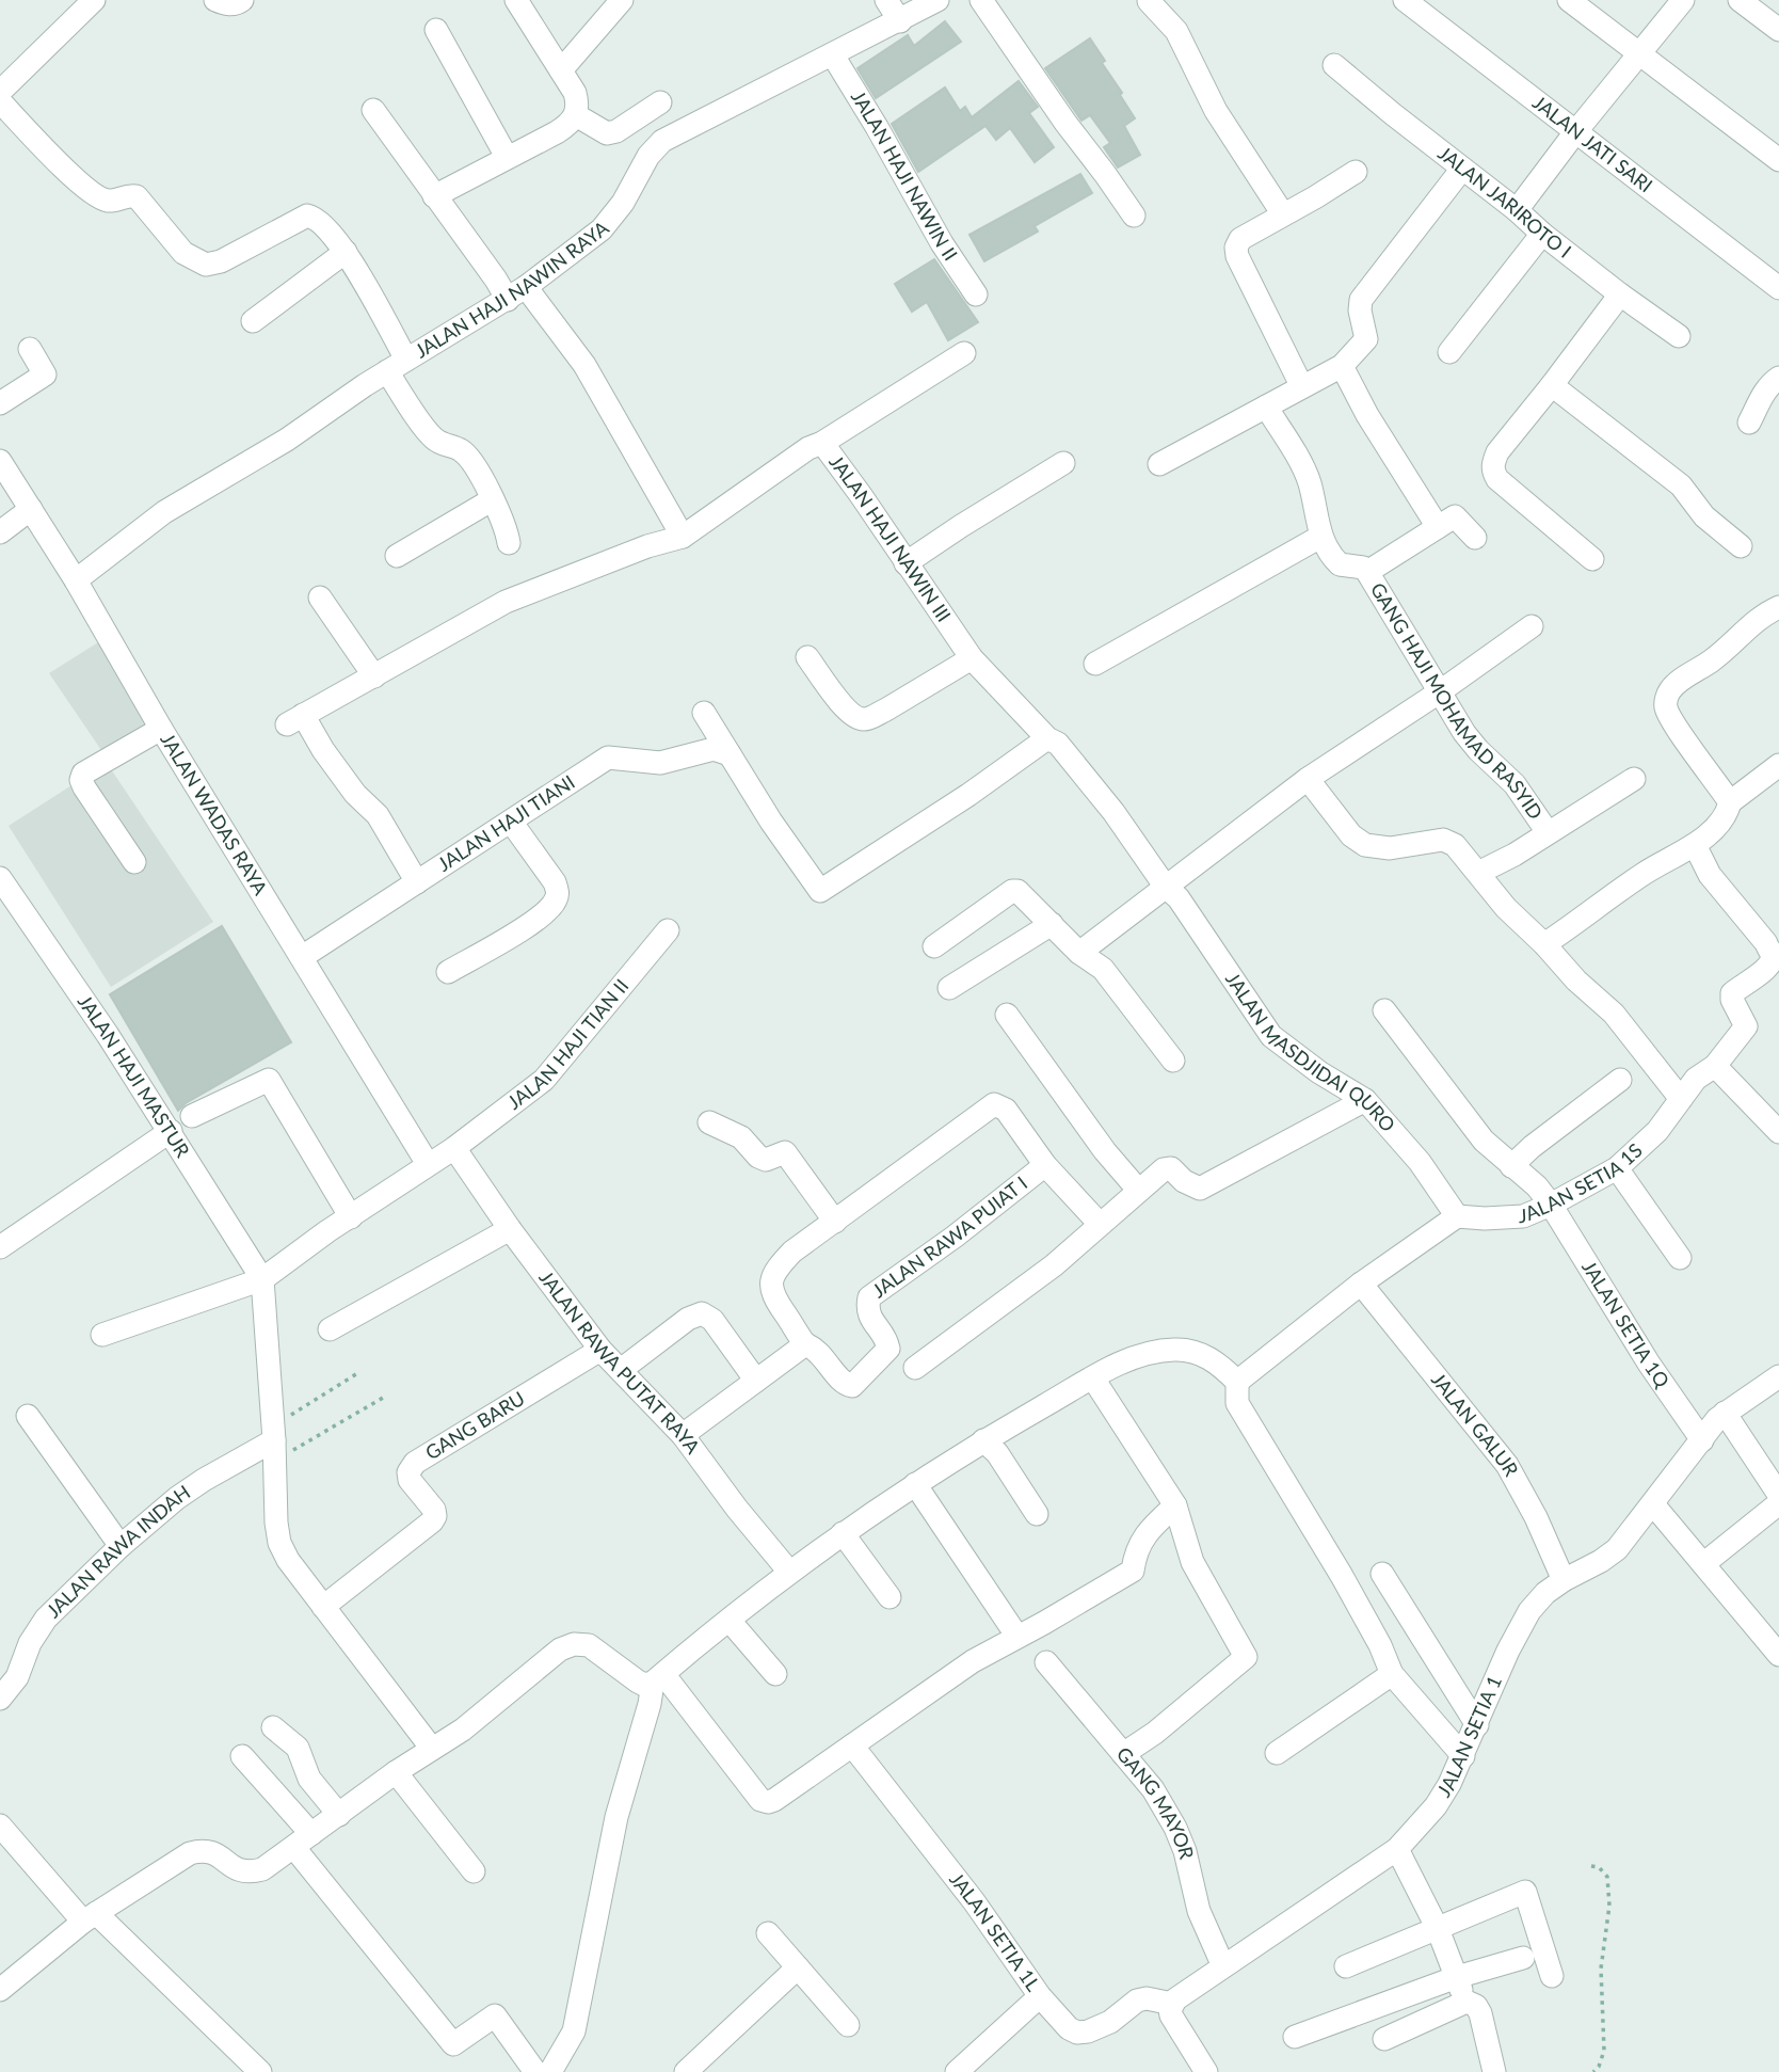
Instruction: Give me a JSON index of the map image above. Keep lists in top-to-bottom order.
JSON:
{
  "streets": {
    "street": [
      "JALAN JATI SARI",
      "JALAN HAJI NAWIN II",
      "JALAN JARIROTO I",
      "JALAN HAJI NAWIN RAYA",
      "JALAN HAJI NAWIN III",
      "GANG HAJI MOHAMAD RASYID",
      "JALAN WADAS RAYA",
      "JALAN HAJI TIANI",
      "JALAN HAJI TIAN II",
      "JALAN MASDJIDAI QURO",
      "JALAN HAJI MASTUR",
      "JALAN SETIA 1S",
      "JALAN RAWA PUIAT I",
      "JALAN SETIA 1Q",
      "JALAN RAWA PUTAT RAYA",
      "GANG BARU",
      "JALAN GALUR",
      "JALAN RAWA INDAH",
      "JALAN SETIA 1",
      "GANG MAYOR",
      "JALAN SETIA 1L"
    ]
  },
  "crossings": [
    ["JALAN HAJI NAWIN II", "JALAN HAJI NAWIN RAYA"],
    ["JALAN HAJI NAWIN RAYA", "JALAN WADAS RAYA"],
    ["JALAN HAJI NAWIN III", "JALAN HAJI TIANI"],
    ["JALAN HAJI NAWIN III", "JALAN MASDJIDAI QURO"],
    ["JALAN WADAS RAYA", "JALAN HAJI TIANI"],
    ["JALAN WADAS RAYA", "JALAN HAJI TIAN II"],
    ["JALAN HAJI TIAN II", "JALAN HAJI MASTUR"],
    ["JALAN HAJI TIAN II", "JALAN RAWA PUTAT RAYA"],
    ["JALAN MASDJIDAI QURO", "JALAN SETIA 1S"],
    ["JALAN SETIA 1S", "JALAN SETIA 1Q"],
    ["JALAN SETIA 1Q", "JALAN SETIA 1"],
    ["JALAN RAWA PUTAT RAYA", "GANG BARU"],
    ["JALAN GALUR", "JALAN SETIA 1"],
    ["JALAN SETIA 1", "GANG MAYOR"],
    ["JALAN SETIA 1", "JALAN SETIA 1L"]
  ]
}
